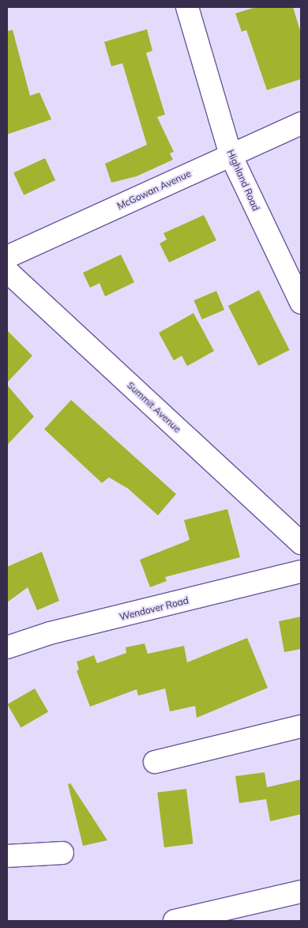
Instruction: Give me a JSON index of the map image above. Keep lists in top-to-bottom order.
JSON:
{
  "streets": {
    "street": [
      "Highland Road",
      "McGowan Avenue",
      "Summit Avenue",
      "Wendover Road"
    ]
  },
  "crossings": [
    ["Highland Road", "McGowan Avenue"]
  ]
}
